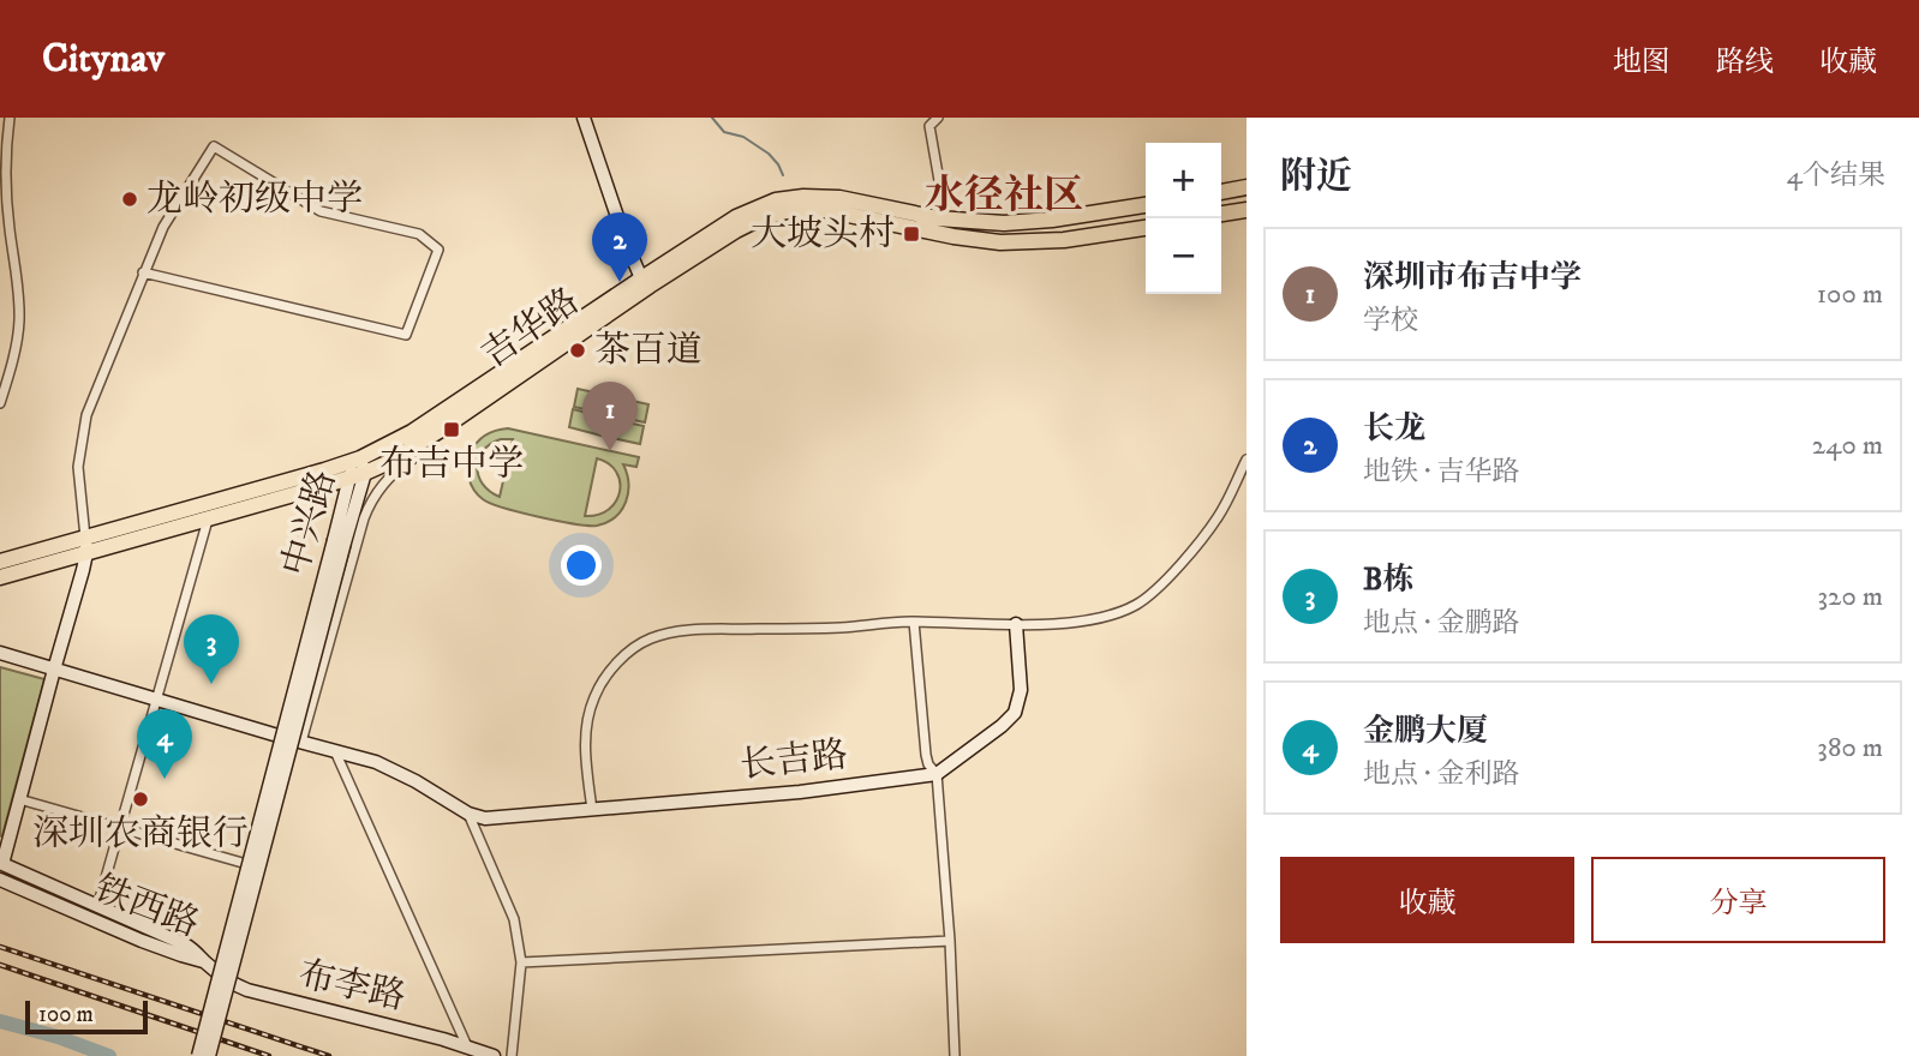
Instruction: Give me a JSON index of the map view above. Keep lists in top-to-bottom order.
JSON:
{
  "streets": {
    "main road": [
      "吉华路",
      "中兴路",
      "长吉路",
      "铁西路",
      "布李路"
    ]
  },
  "crossings": [
    ["吉华路", "中兴路"],
    ["铁西路", "布李路"]
  ],
  "districts": ["水径社区"],
  "places": {
    "other": ["龙岭初级中学", "茶百道", "深圳农商银行"],
    "transit": ["大坡头村", "布吉中学"]
  },
  "scale_bar": "100 m",
  "page": {
    "header": "Citynav",
    "nav": ["地图", "路线", "收藏"],
    "heading": ["附近", "4个结果"],
    "map_buttons": ["+", "−"],
    "pins": [
      "2",
      "1",
      "3",
      "4"
    ],
    "list": [
      {
        "mark": "1",
        "name": "深圳市布吉中学",
        "note": "学校",
        "value": "100 m"
      },
      {
        "mark": "2",
        "name": "长龙",
        "note": "地铁 · 吉华路",
        "value": "240 m"
      },
      {
        "mark": "3",
        "name": "B栋",
        "note": "地点 · 金鹏路",
        "value": "320 m"
      },
      {
        "mark": "4",
        "name": "金鹏大厦",
        "note": "地点 · 金利路",
        "value": "380 m"
      }
    ],
    "buttons": ["收藏", "分享"],
    "scale": "100 m"
  }
}
